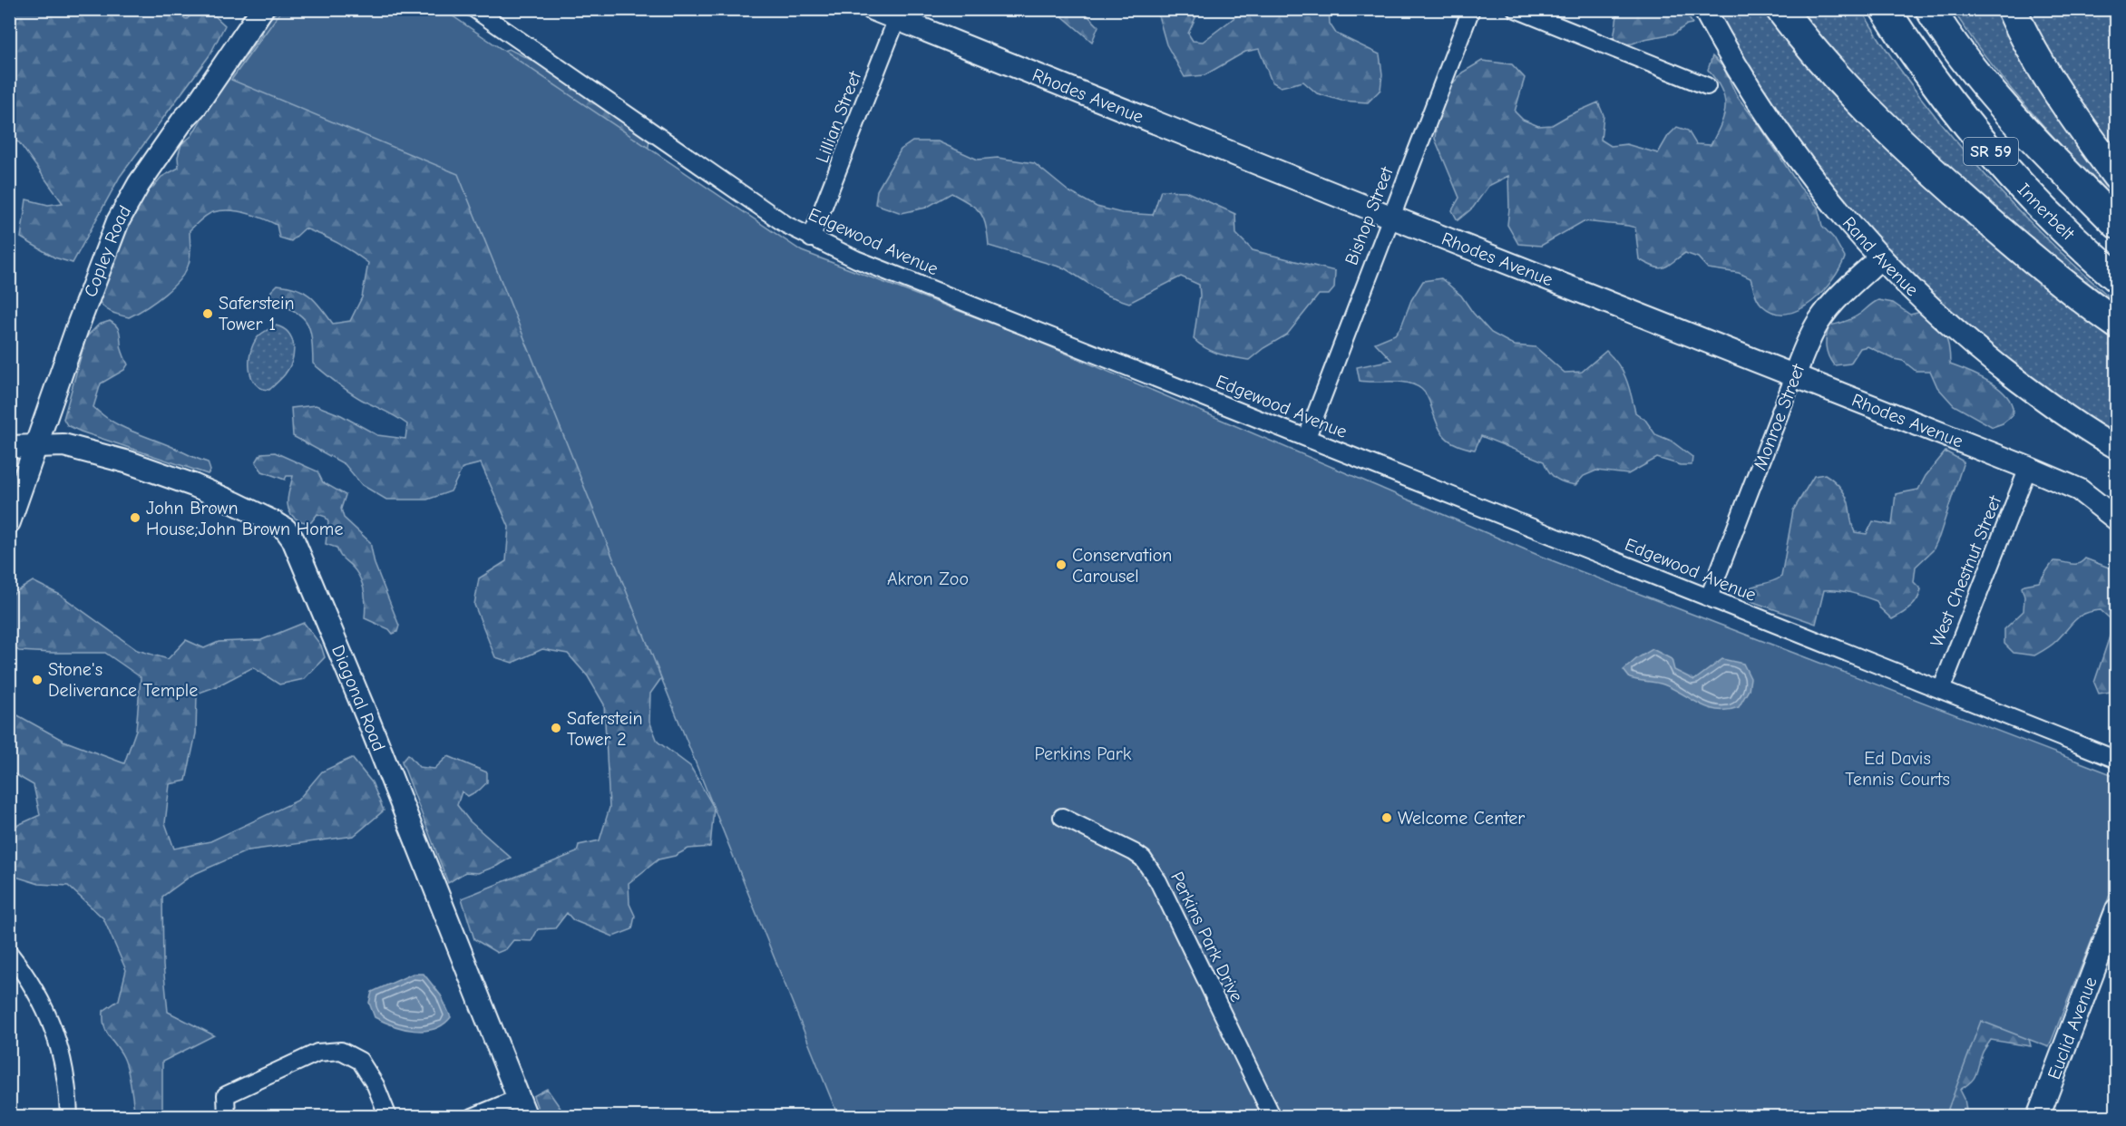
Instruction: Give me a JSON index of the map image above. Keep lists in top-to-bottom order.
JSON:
{
  "streets": {
    "highway": ["SR 59", "Innerbelt"],
    "street": [
      "Rhodes Avenue",
      "Lillian Street",
      "Bishop Street",
      "Edgewood Avenue",
      "Copley Road",
      "Rand Avenue",
      "Monroe Street",
      "West Chestnut Street",
      "Diagonal Road",
      "Perkins Park Drive",
      "Euclid Avenue"
    ]
  },
  "crossings": [
    ["Rhodes Avenue", "Lillian Street"],
    ["Rhodes Avenue", "Bishop Street"],
    ["Rhodes Avenue", "Monroe Street"],
    ["Rhodes Avenue", "West Chestnut Street"],
    ["Lillian Street", "Edgewood Avenue"],
    ["Bishop Street", "Edgewood Avenue"],
    ["Edgewood Avenue", "Monroe Street"],
    ["Edgewood Avenue", "West Chestnut Street"],
    ["Copley Road", "Diagonal Road"],
    ["Rand Avenue", "Monroe Street"]
  ],
  "parks": ["Akron Zoo", "Perkins Park", "Ed Davis Tennis Courts"],
  "places": [
    "Saferstein Tower 1",
    "John Brown House;John Brown Home",
    "Conservation Carousel",
    "Stone's Deliverance Temple",
    "Saferstein Tower 2",
    "Welcome Center"
  ]
}
